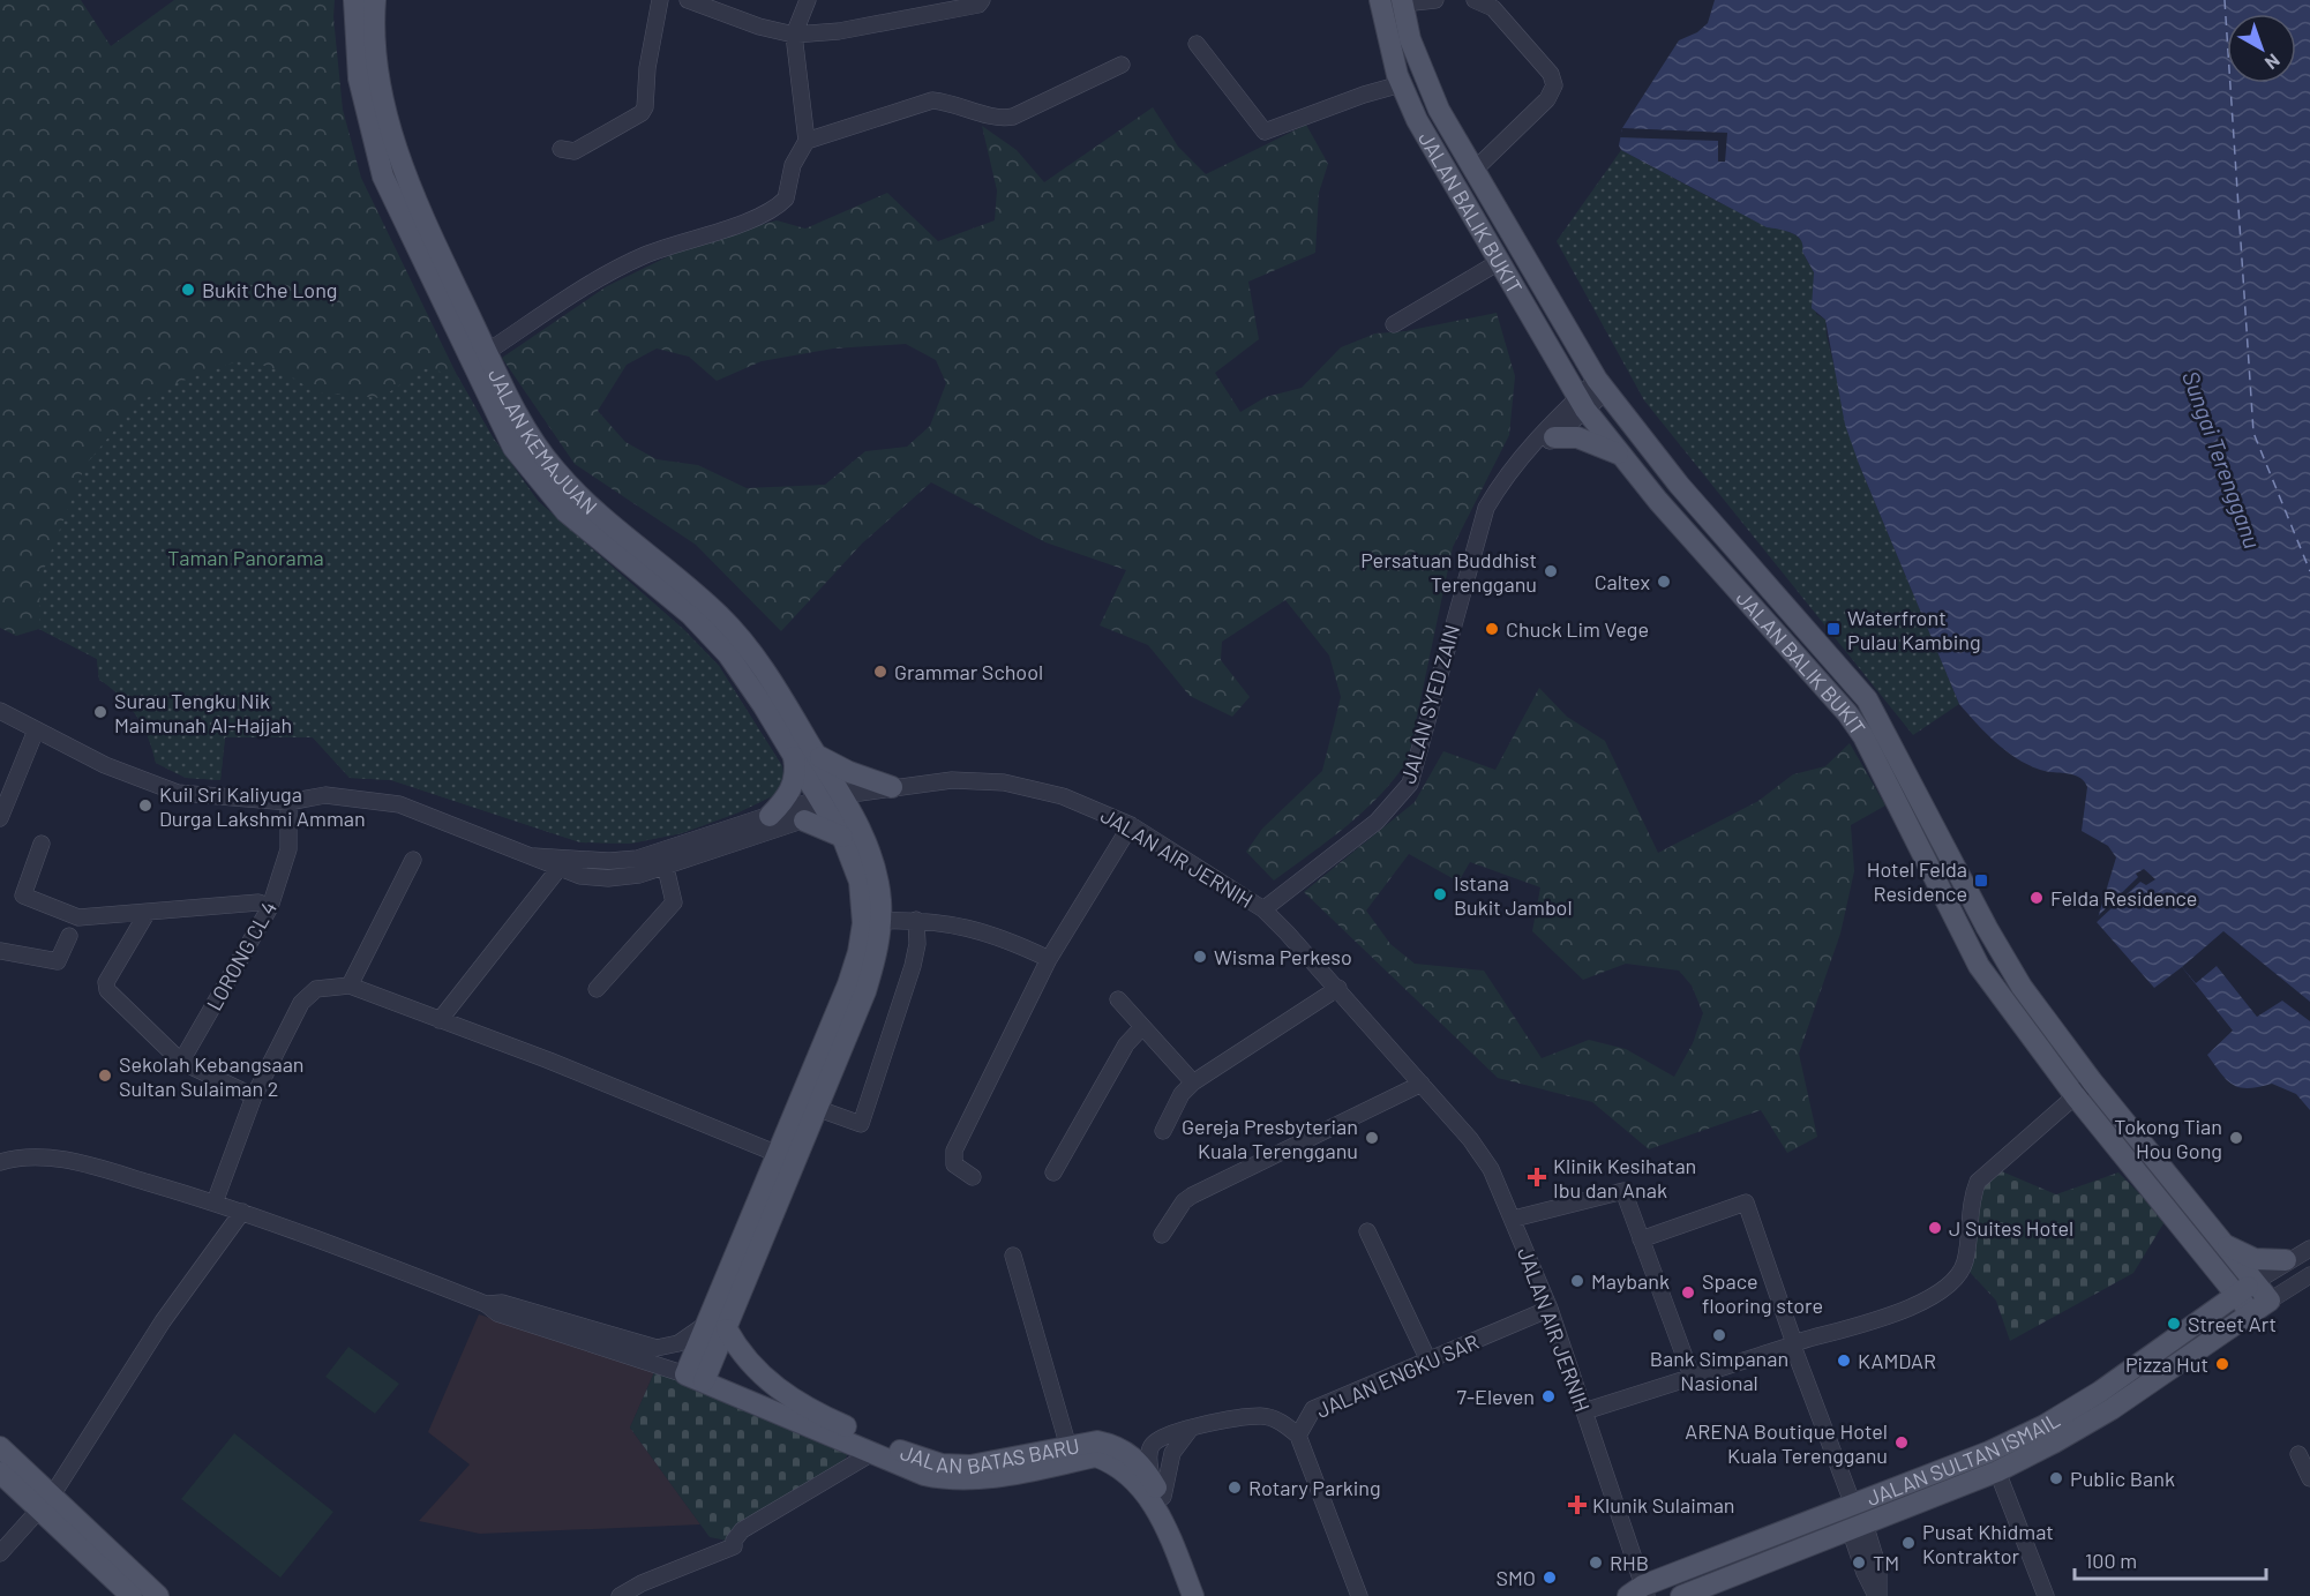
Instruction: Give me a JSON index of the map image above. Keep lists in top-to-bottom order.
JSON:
{
  "streets": {
    "main road": [
      "JALAN BALIK BUKIT",
      "JALAN KEMAJUAN",
      "JALAN BATAS BARU",
      "JALAN SULTAN ISMAIL"
    ],
    "street": [
      "JALAN SYED ZAIN",
      "JALAN AIR JERNIH",
      "LORONG CL 4",
      "JALAN ENGKU SAR"
    ]
  },
  "crossings": [
    ["JALAN BALIK BUKIT", "JALAN SULTAN ISMAIL"],
    ["JALAN KEMAJUAN", "JALAN AIR JERNIH"],
    ["JALAN SYED ZAIN", "JALAN AIR JERNIH"],
    ["JALAN AIR JERNIH", "JALAN ENGKU SAR"],
    ["JALAN AIR JERNIH", "JALAN SULTAN ISMAIL"]
  ],
  "water": ["Sungai Terengganu"],
  "parks": ["Taman Panorama"],
  "places": {
    "other": [
      "Bukit Che Long",
      "Persatuan Buddhist Terengganu",
      "Caltex",
      "Chuck Lim Vege",
      "Grammar School",
      "Surau Tengku Nik Maimunah Al-Hajjah",
      "Kuil Sri Kaliyuga Durga Lakshmi Amman",
      "Istana Bukit Jambol",
      "Felda Residence",
      "Wisma Perkeso",
      "Sekolah Kebangsaan Sultan Sulaiman 2",
      "Gereja Presbyterian Kuala Terengganu",
      "Tokong Tian Hou Gong",
      "J Suites Hotel",
      "Maybank",
      "Space flooring store",
      "Street Art",
      "Bank Simpanan Nasional",
      "KAMDAR",
      "Pizza Hut",
      "7-Eleven",
      "ARENA Boutique Hotel Kuala Terengganu",
      "Public Bank",
      "Rotary Parking",
      "Pusat Khidmat Kontraktor",
      "RHB",
      "TM",
      "SMO"
    ],
    "transit": ["Waterfront Pulau Kambing", "Hotel Felda Residence"],
    "health": ["Klinik Kesihatan Ibu dan Anak", "Klunik Sulaiman"]
  },
  "scale_bar": "100 m",
  "north": "bottom right"
}
